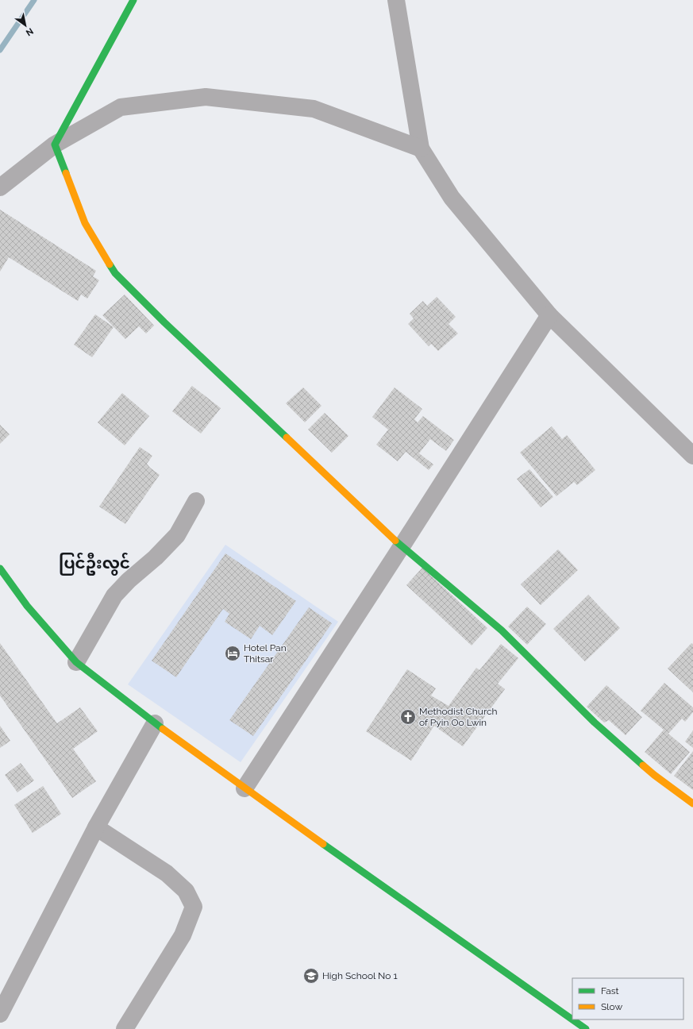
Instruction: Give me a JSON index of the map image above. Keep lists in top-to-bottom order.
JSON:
{
  "districts": ["ပြင်ဦးလွင်"],
  "places": {
    "hotel": ["Hotel Pan Thitsar"],
    "church": ["Methodist Church of Pyin Oo Lwin"],
    "school or university": ["High School No 1"]
  },
  "legend": ["Fast", "Slow"],
  "north": "bottom right"
}
